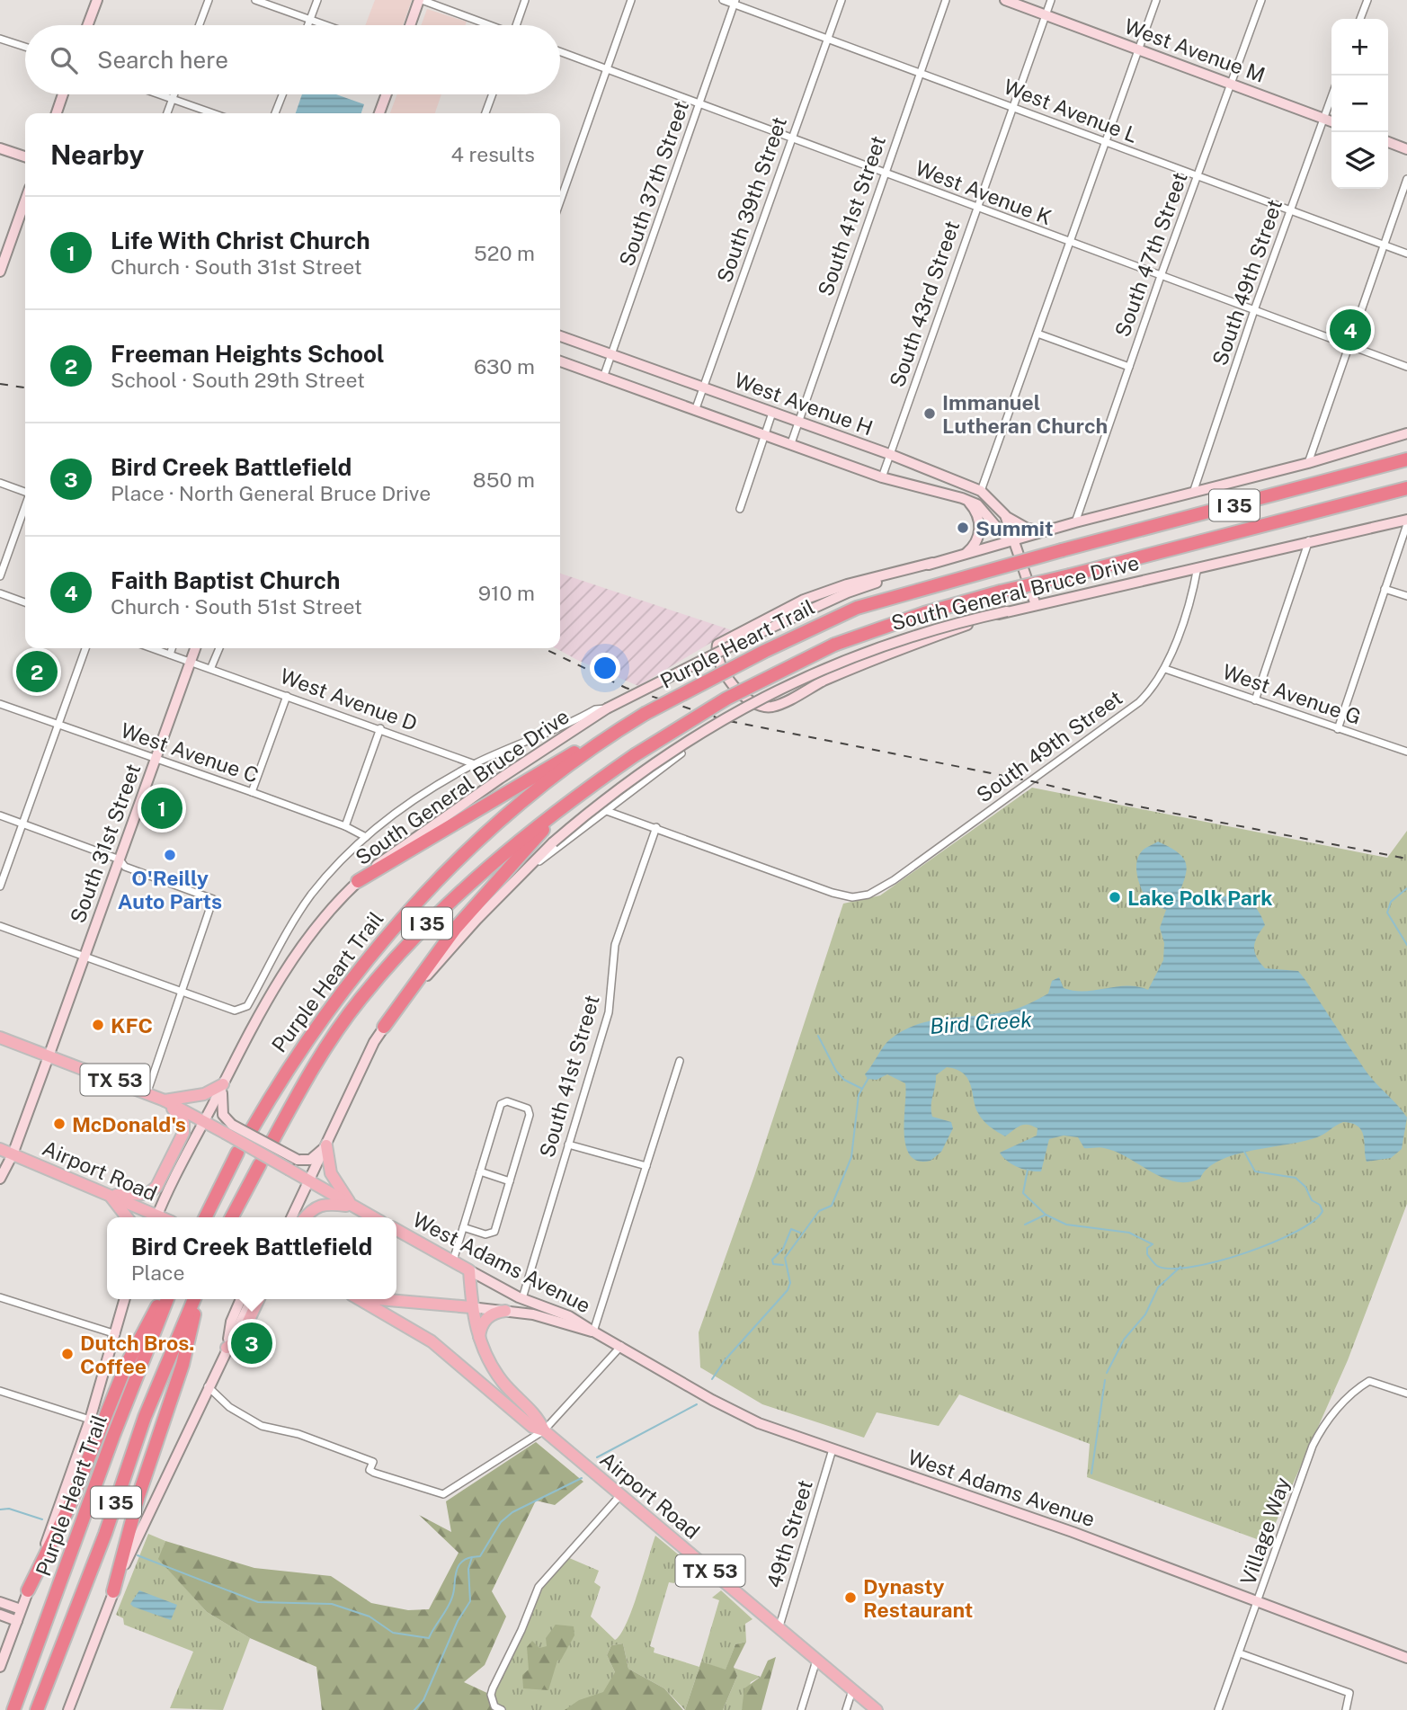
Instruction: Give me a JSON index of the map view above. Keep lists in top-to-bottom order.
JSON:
{
  "streets": {
    "highway": ["I 35", "Purple Heart Trail"],
    "main road": [
      "West Avenue M",
      "West Avenue H",
      "South General Bruce Drive",
      "South 31st Street",
      "TX 53",
      "Airport Road",
      "West Adams Avenue"
    ],
    "street": [
      "West Avenue L",
      "South 37th Street",
      "West Avenue K",
      "South 39th Street",
      "South 41st Street",
      "South 47th Street",
      "South 49th Street",
      "South 43rd Street",
      "West Avenue G",
      "West Avenue D",
      "West Avenue C",
      "Village Way",
      "49th Street"
    ]
  },
  "crossings": [
    ["West Avenue M", "South 47th Street"],
    ["West Avenue M", "South 49th Street"],
    ["West Avenue M", "South 43rd Street"],
    ["West Avenue L", "South 37th Street"],
    ["West Avenue L", "South 39th Street"],
    ["West Avenue L", "South 41st Street"],
    ["West Avenue L", "South 47th Street"],
    ["West Avenue L", "South 49th Street"],
    ["West Avenue L", "South 43rd Street"],
    ["South 37th Street", "West Avenue K"],
    ["South 37th Street", "West Avenue H"],
    ["West Avenue K", "South 39th Street"],
    ["West Avenue K", "South 41st Street"],
    ["West Avenue K", "South 47th Street"],
    ["West Avenue K", "South 49th Street"],
    ["West Avenue K", "South 43rd Street"],
    ["South 39th Street", "West Avenue H"],
    ["South 41st Street", "South 49th Street"],
    ["South 41st Street", "West Avenue H"],
    ["South 41st Street", "West Adams Avenue"],
    ["South 47th Street", "South General Bruce Drive"],
    ["South 49th Street", "South General Bruce Drive"],
    ["South 49th Street", "West Avenue G"],
    ["South 43rd Street", "West Avenue H"],
    ["West Avenue H", "South General Bruce Drive"],
    ["South General Bruce Drive", "West Avenue D"],
    ["South General Bruce Drive", "West Avenue C"],
    ["South General Bruce Drive", "TX 53"],
    ["South General Bruce Drive", "West Adams Avenue"],
    ["West Avenue D", "South 31st Street"],
    ["West Avenue C", "South 31st Street"],
    ["South 31st Street", "TX 53"],
    ["South 31st Street", "Airport Road"],
    ["TX 53", "West Adams Avenue"],
    ["Airport Road", "West Adams Avenue"],
    ["Airport Road", "49th Street"],
    ["West Adams Avenue", "Village Way"],
    ["West Adams Avenue", "49th Street"]
  ],
  "water": ["Bird Creek"],
  "places": [
    "Immanuel Lutheran Church",
    "Summit",
    "O'Reilly Auto Parts",
    "Lake Polk Park",
    "KFC",
    "McDonald's",
    "Dutch Bros. Coffee",
    "Dynasty Restaurant"
  ],
  "page": {
    "map_buttons": ["+", "−"],
    "search": "Search here",
    "heading": ["Nearby", "4 results"],
    "list": [
      {
        "mark": "1",
        "name": "Life With Christ Church",
        "note": "Church · South 31st Street",
        "value": "520 m"
      },
      {
        "mark": "2",
        "name": "Freeman Heights School",
        "note": "School · South 29th Street",
        "value": "630 m"
      },
      {
        "mark": "3",
        "name": "Bird Creek Battlefield",
        "note": "Place · North General Bruce Drive",
        "value": "850 m"
      },
      {
        "mark": "4",
        "name": "Faith Baptist Church",
        "note": "Church · South 51st Street",
        "value": "910 m"
      }
    ],
    "pins": [
      "4",
      "2",
      "1",
      "3"
    ],
    "popup": ["Bird Creek Battlefield", "Place"]
  }
}
